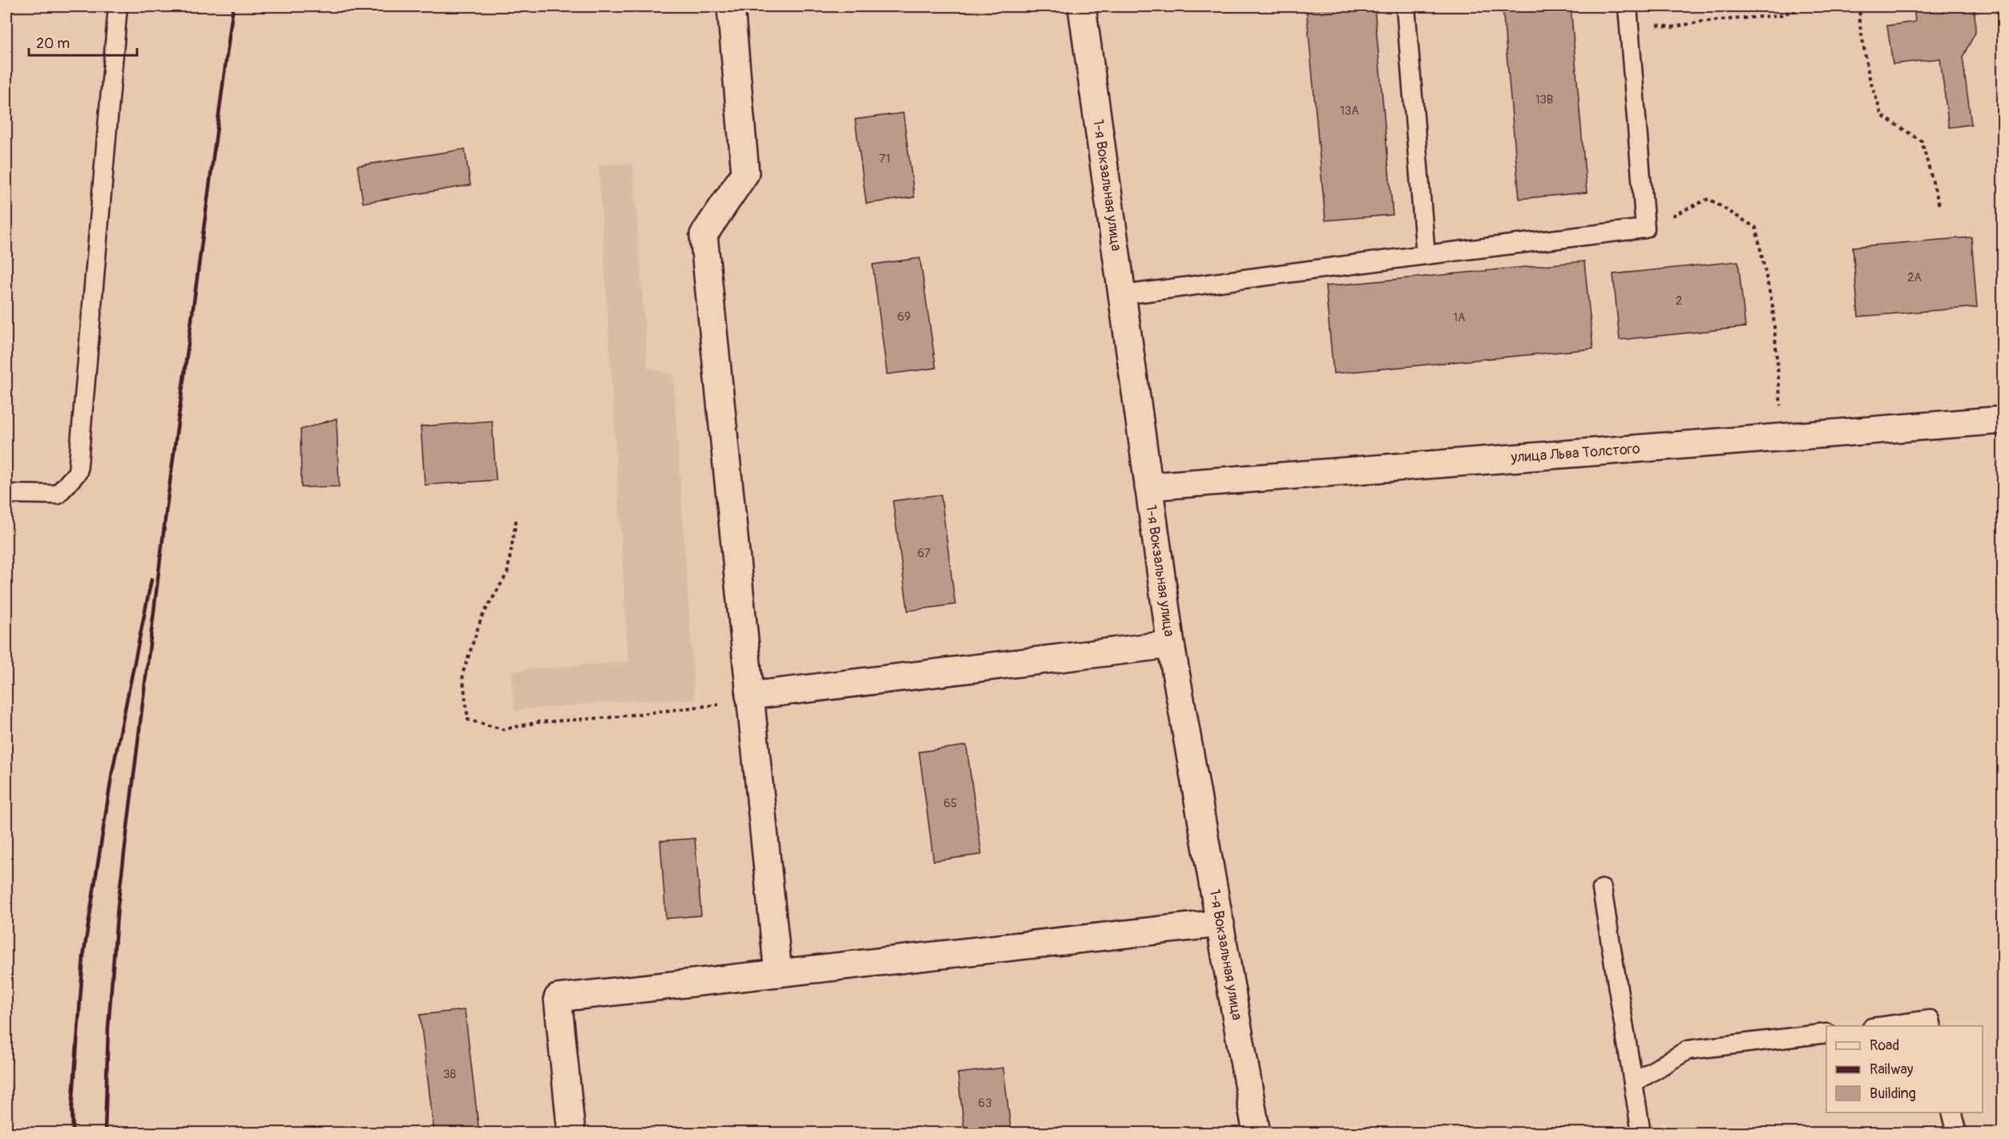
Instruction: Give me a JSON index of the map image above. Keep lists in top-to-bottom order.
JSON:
{
  "streets": {
    "street": ["1-я Вокзальная улица", "улица Льва Толстого"]
  },
  "crossings": [
    ["1-я Вокзальная улица", "улица Льва Толстого"]
  ],
  "house_numbers": [
    "13В",
    "13А",
    "71",
    "2А",
    "2",
    "69",
    "1А",
    "67",
    "65",
    "38",
    "63"
  ],
  "legend": ["Road", "Railway", "Building"],
  "scale_bar": "20 m"
}
